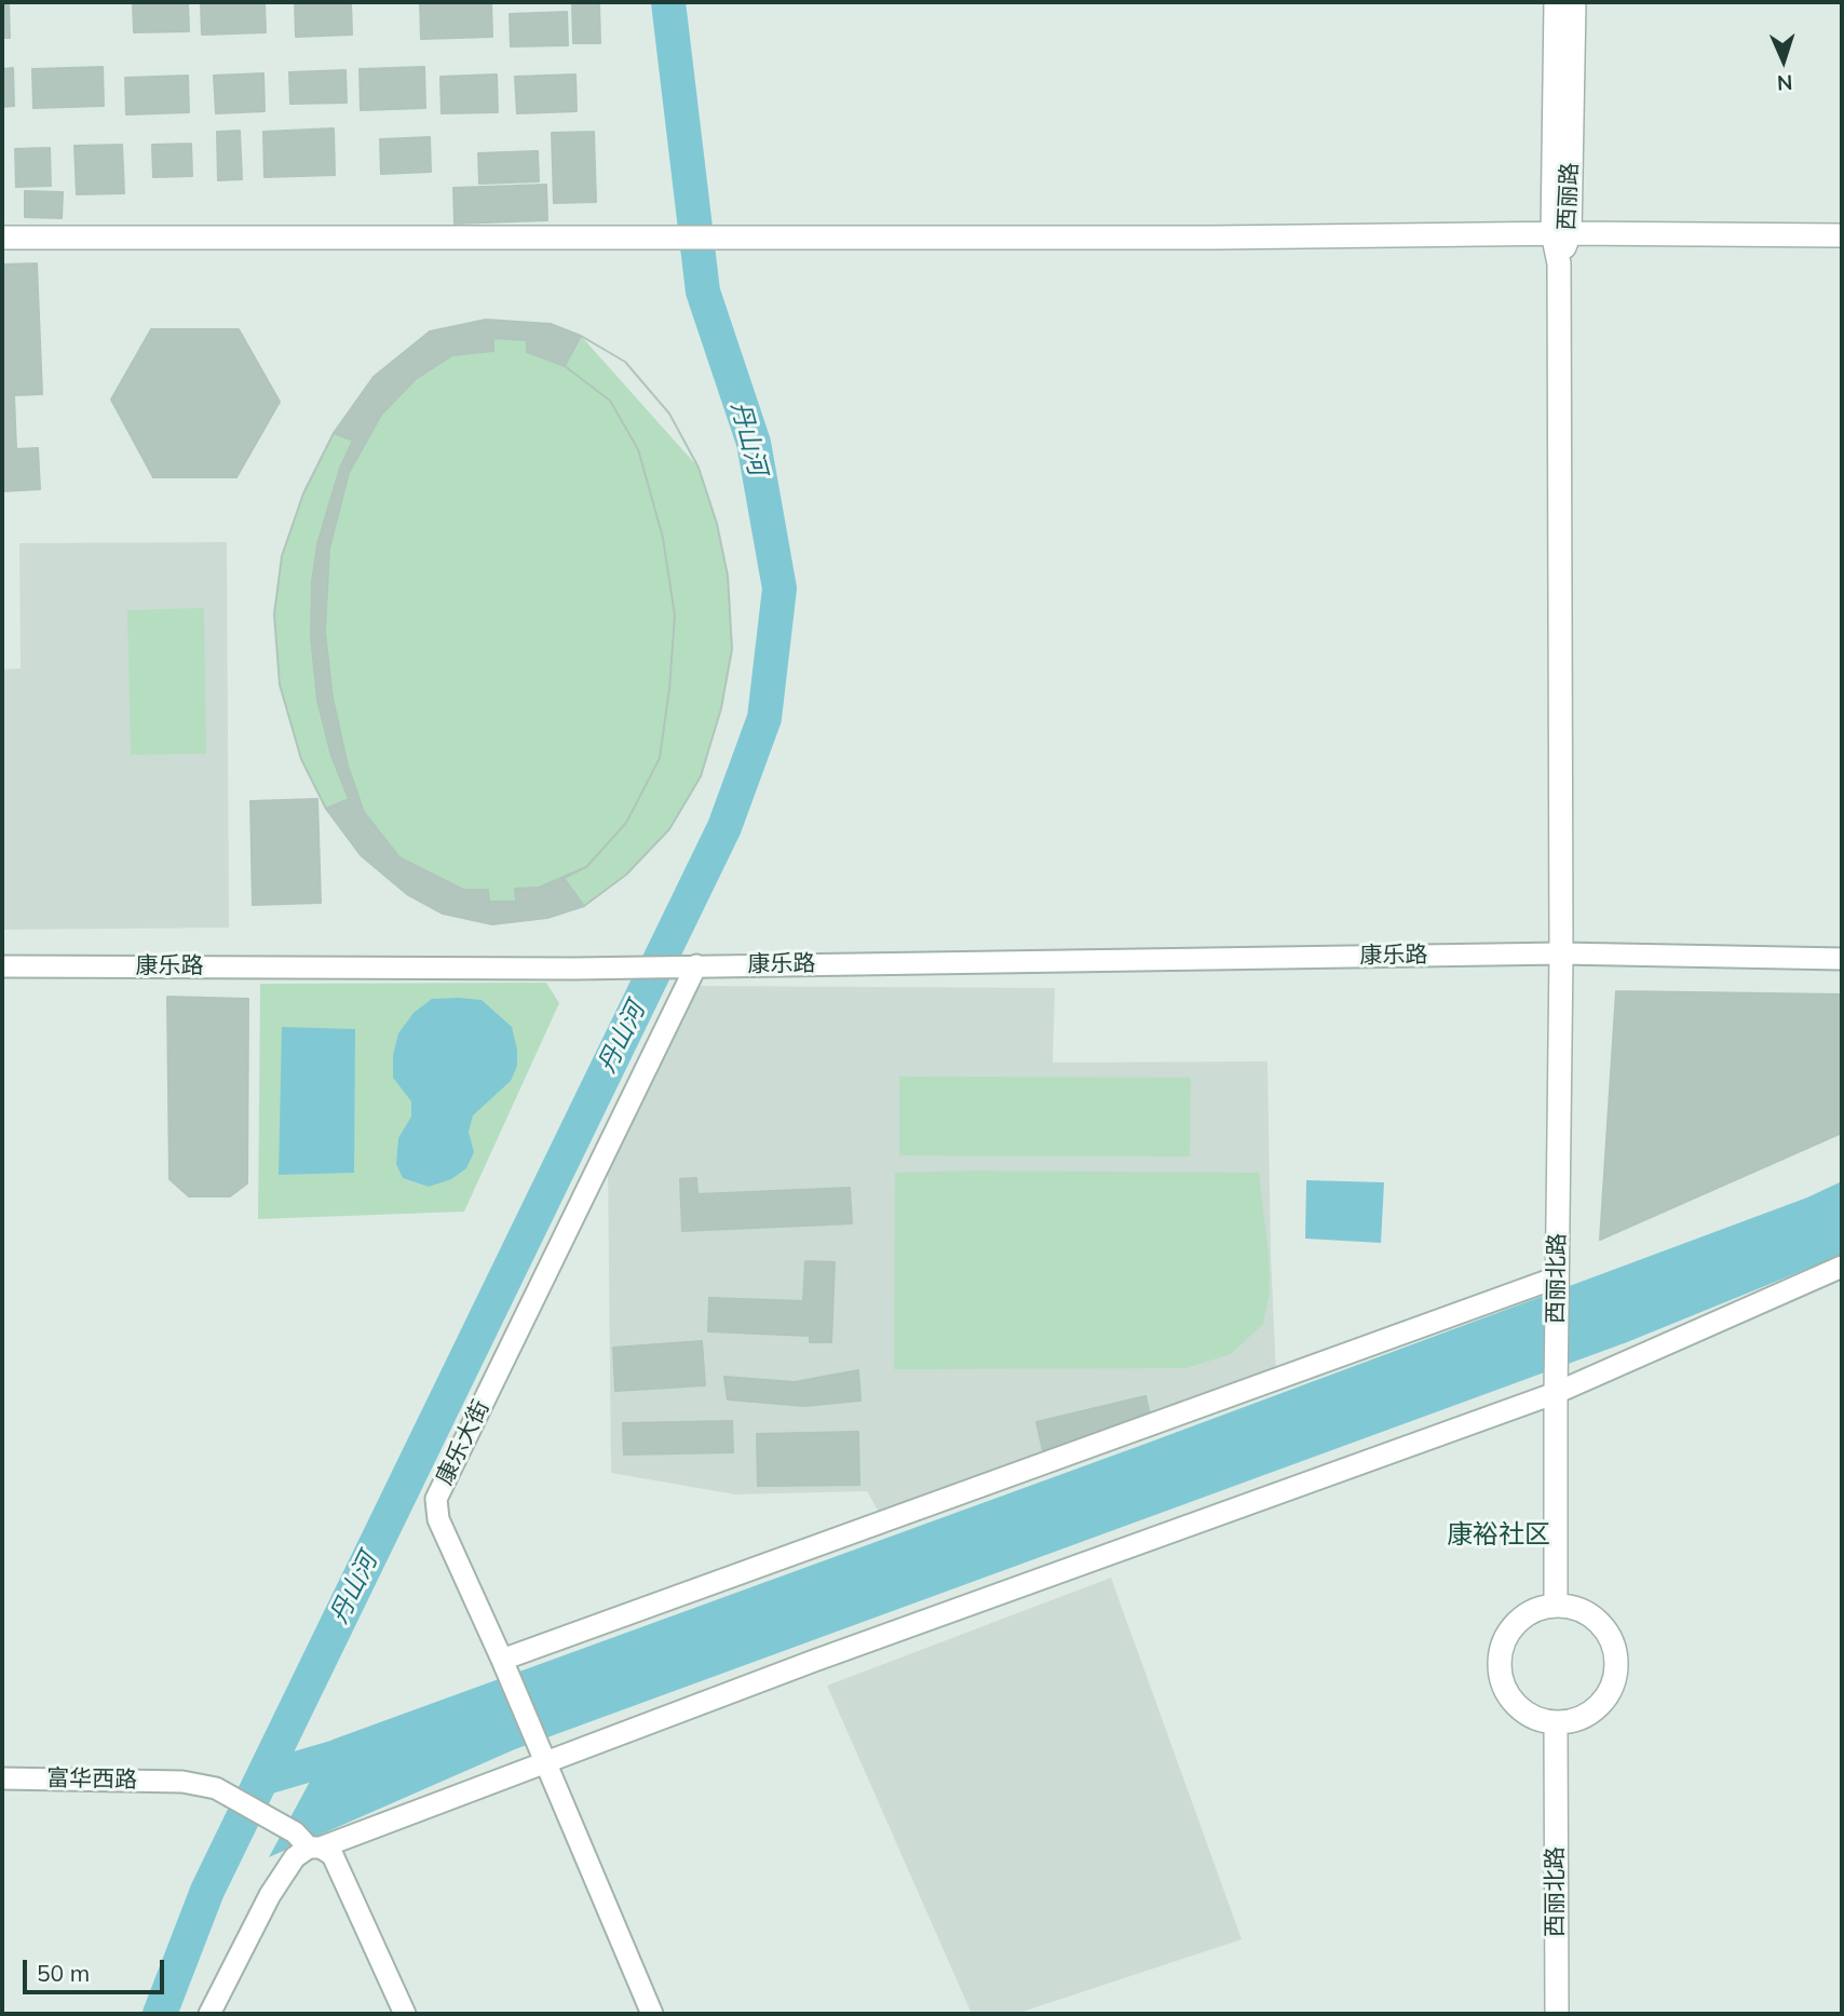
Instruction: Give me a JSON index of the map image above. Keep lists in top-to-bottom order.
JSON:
{
  "streets": {
    "street": [
      "西丽路",
      "康乐路",
      "西丽北路",
      "康乐大街",
      "富华西路"
    ]
  },
  "crossings": [
    ["西丽路", "康乐路"],
    ["西丽路", "西丽北路"],
    ["康乐路", "西丽北路"],
    ["康乐路", "康乐大街"]
  ],
  "districts": ["康裕社区"],
  "water": ["丹山河"],
  "scale_bar": "50 m",
  "north": "bottom"
}
